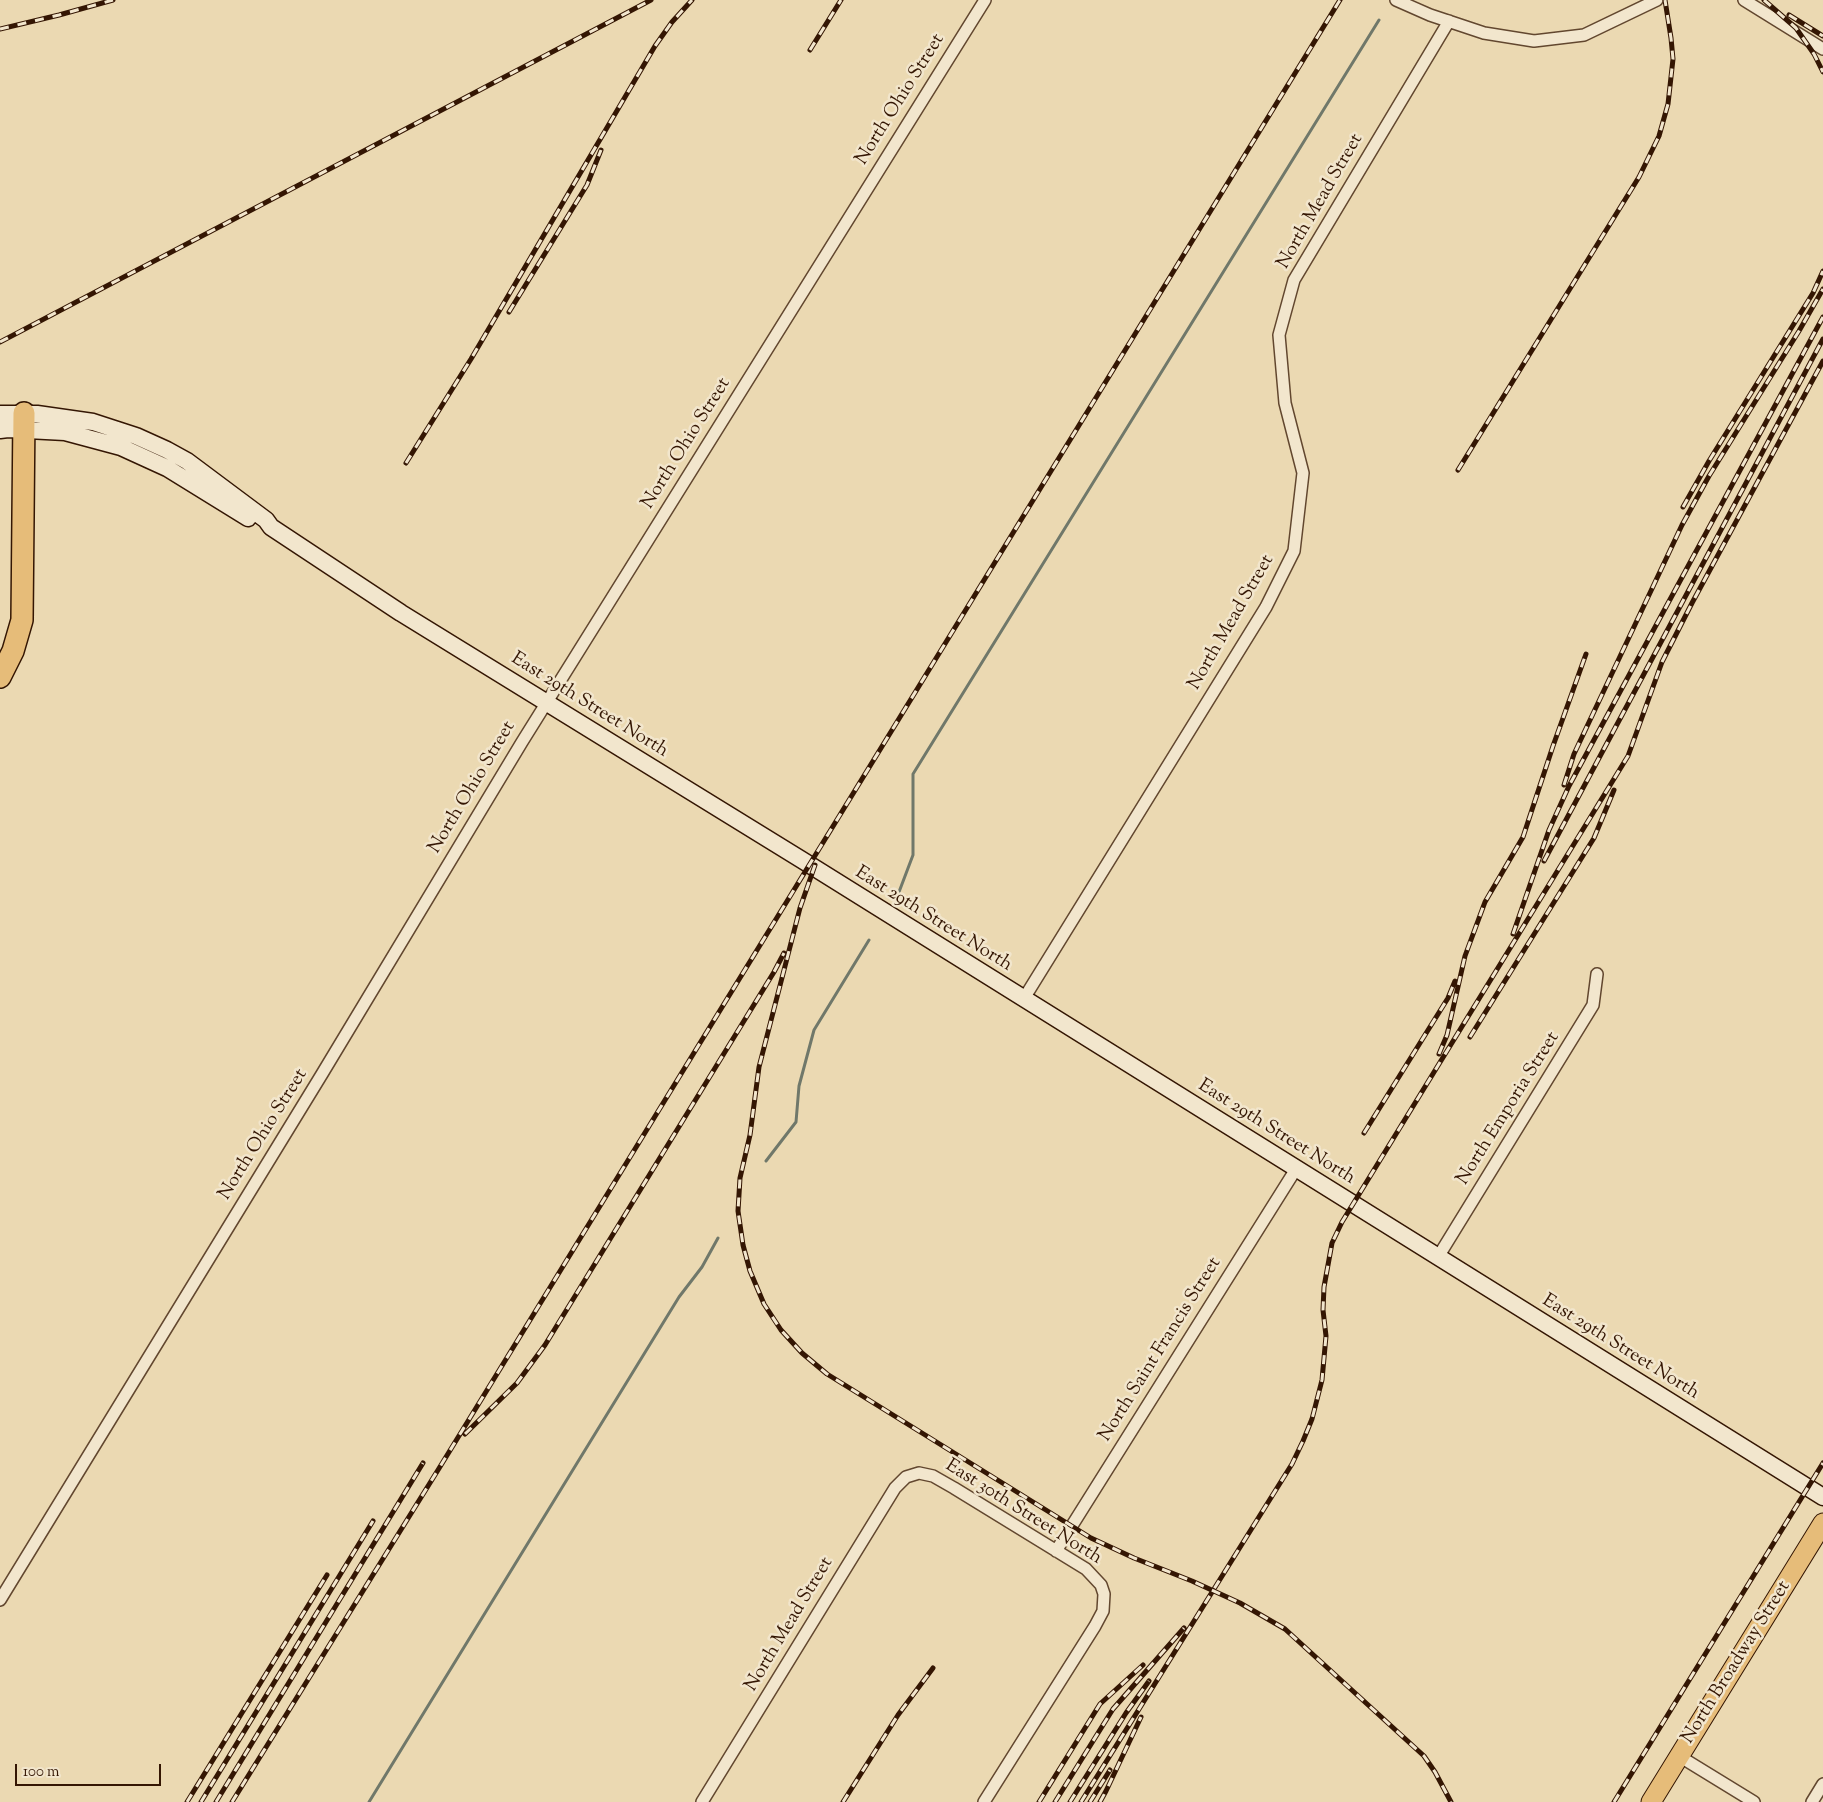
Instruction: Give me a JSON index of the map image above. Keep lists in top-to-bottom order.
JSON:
{
  "streets": {
    "main road": ["North Broadway Street"],
    "street": [
      "North Ohio Street",
      "North Mead Street",
      "East 29th Street North",
      "North Emporia Street",
      "North Saint Francis Street",
      "East 30th Street North"
    ]
  },
  "crossings": [
    ["North Ohio Street", "East 29th Street North"],
    ["North Mead Street", "East 29th Street North"],
    ["North Mead Street", "East 30th Street North"],
    ["East 29th Street North", "North Emporia Street"],
    ["East 29th Street North", "North Saint Francis Street"],
    ["North Saint Francis Street", "East 30th Street North"]
  ],
  "scale_bar": "100 m"
}
